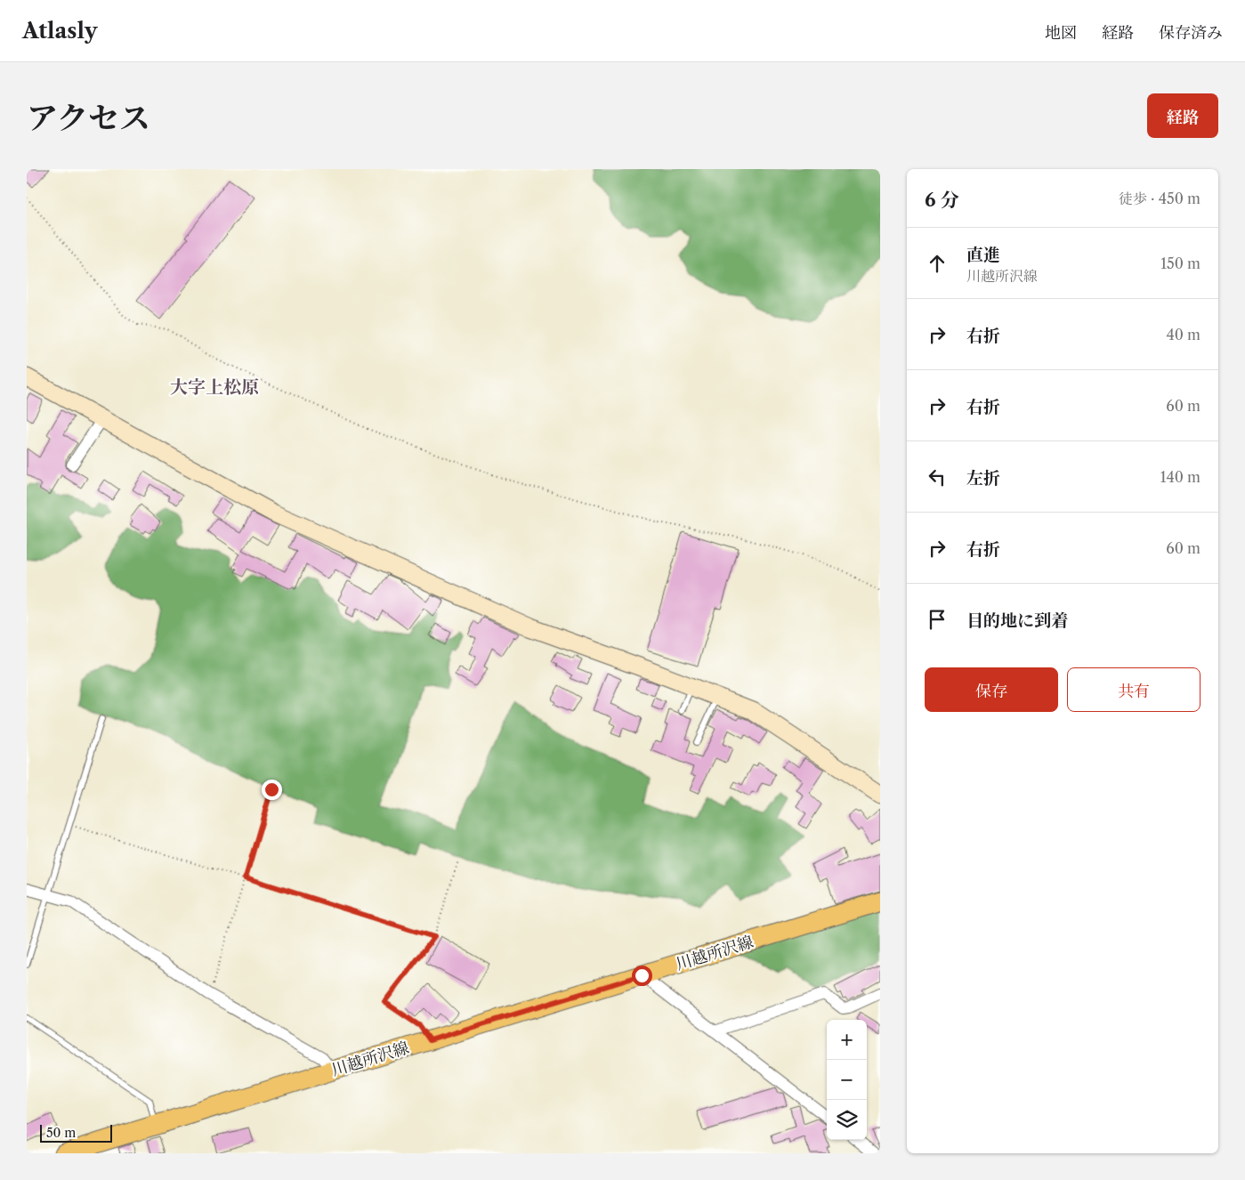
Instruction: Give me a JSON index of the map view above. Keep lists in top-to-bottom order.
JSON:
{
  "streets": {
    "main road": ["川越所沢線"]
  },
  "districts": ["大字上松原"],
  "scale_bar": "50 m",
  "page": {
    "header": "Atlasly",
    "nav": ["地図", "経路", "保存済み"],
    "title": "アクセス",
    "buttons": [
      "経路",
      ["保存", "共有"]
    ],
    "heading": ["6 分", "徒歩 · 450 m"],
    "list": [
      ["直進", "川越所沢線", "150 m"],
      ["右折", "40 m"],
      ["右折", "60 m"],
      ["左折", "140 m"],
      ["右折", "60 m"],
      "目的地に到着"
    ],
    "map_buttons": ["+", "−"],
    "scale": "50 m"
  }
}
